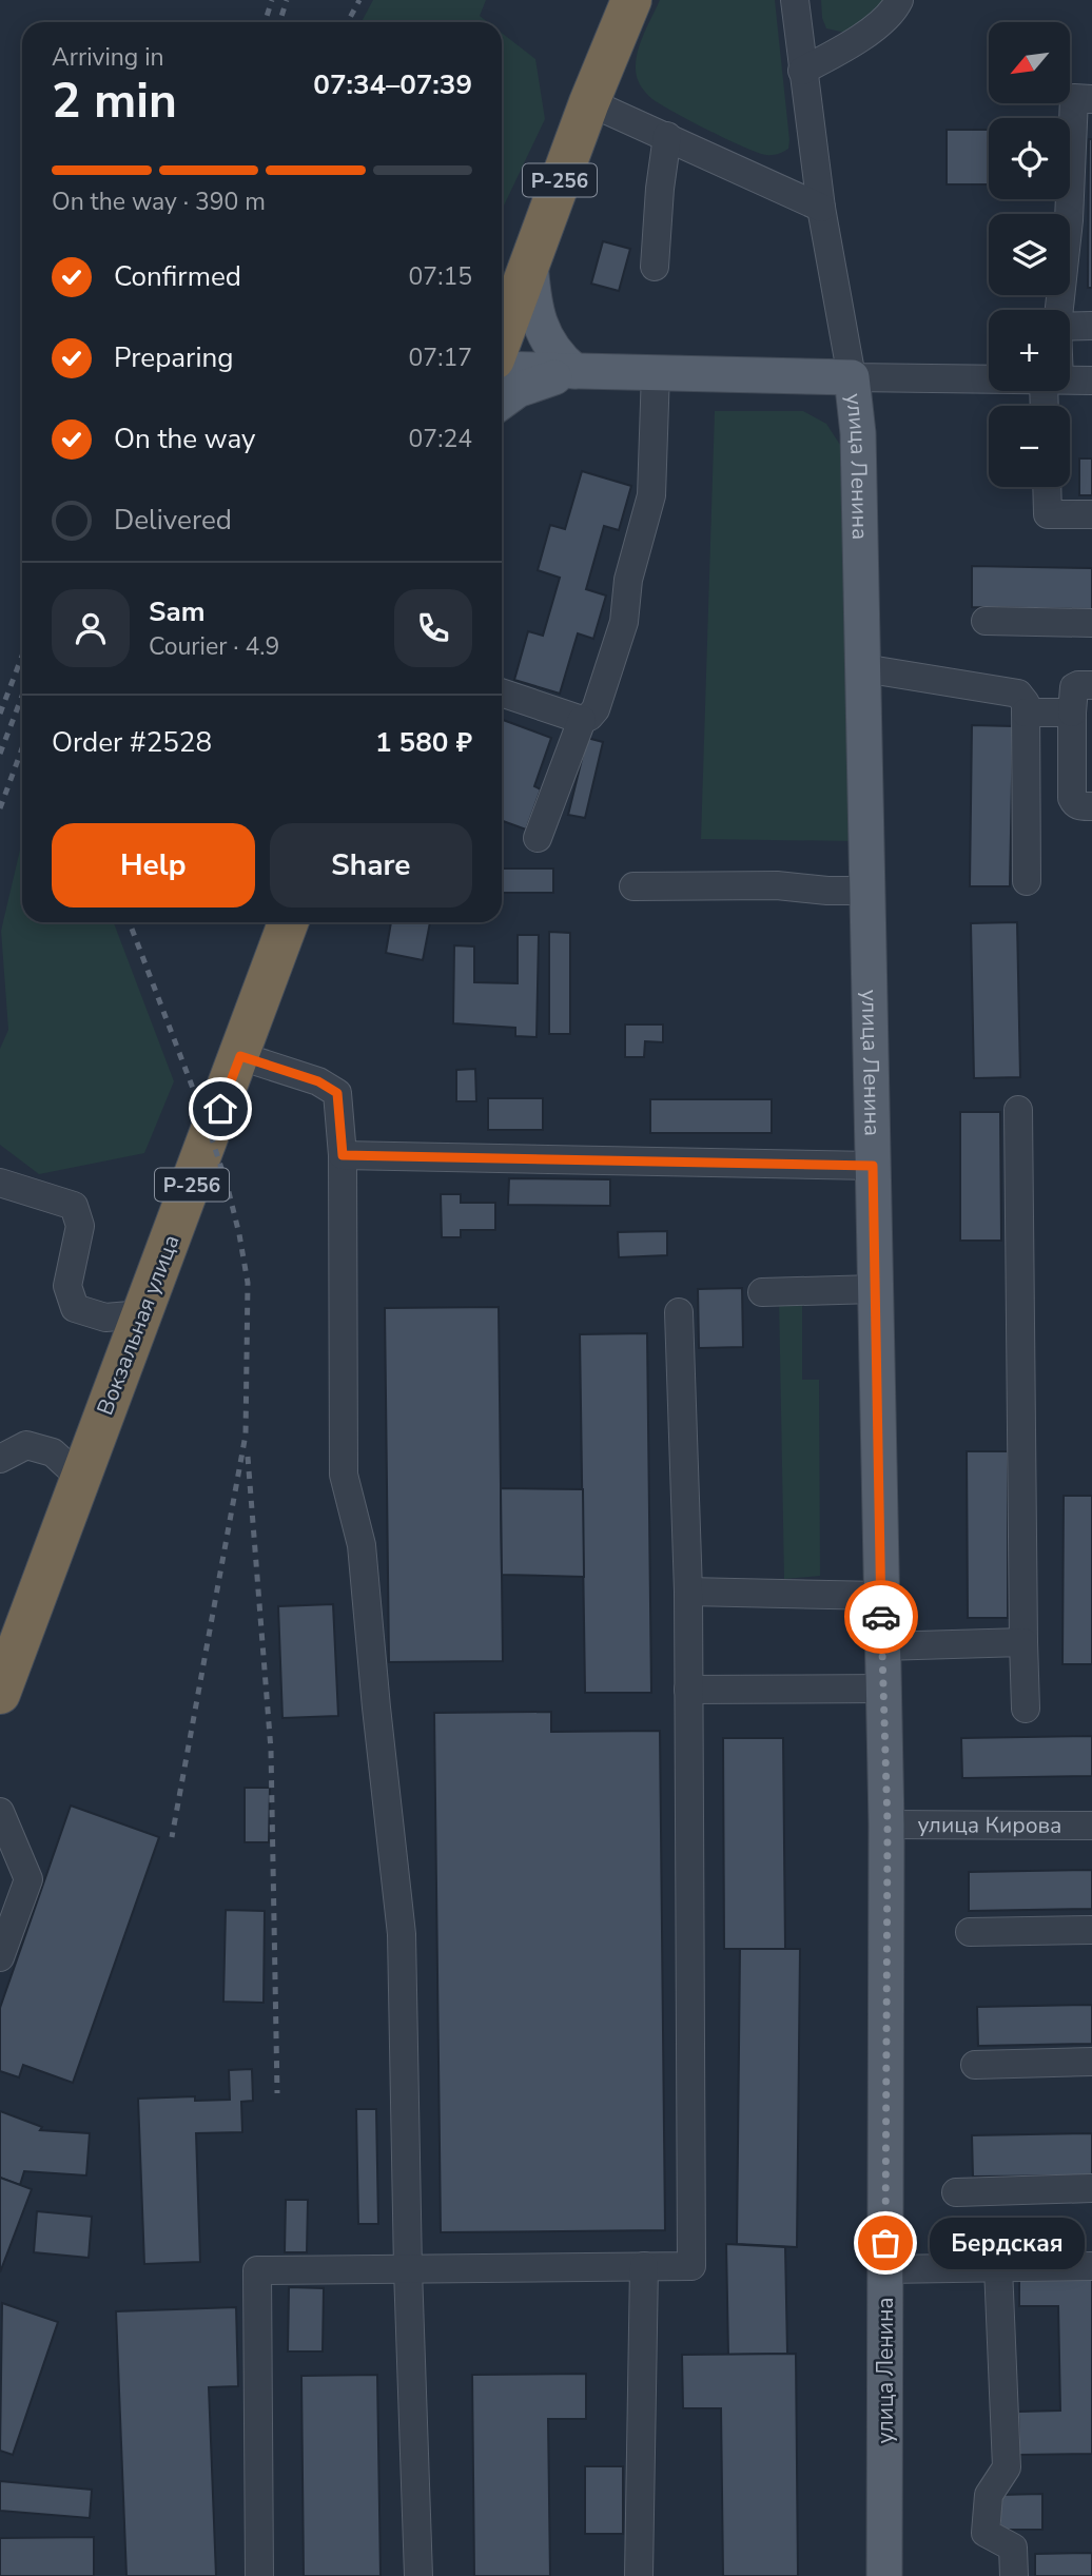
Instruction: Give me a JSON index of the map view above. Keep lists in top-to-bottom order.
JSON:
{
  "streets": {
    "highway": ["Р-256", "Вокзальная улица"],
    "main road": ["улица Ленина"],
    "street": ["улица Кирова"]
  },
  "crossings": [
    ["улица Ленина", "улица Кирова"]
  ],
  "places": ["Бердская"],
  "north": "bottom left",
  "page": {
    "map_buttons": ["+", "−"],
    "heading": ["2 min", "Arriving in", "07:34–07:39"],
    "panel": [
      "Sam",
      "Courier · 4.9",
      "Order #2528",
      "1 580 ₽"
    ],
    "bar": "On the way · 390 m",
    "list": [
      ["Confirmed", "07:15"],
      ["Preparing", "07:17"],
      ["On the way", "07:24"],
      "Delivered"
    ],
    "buttons": ["Help", "Share"],
    "bubble": "Бердская"
  }
}
